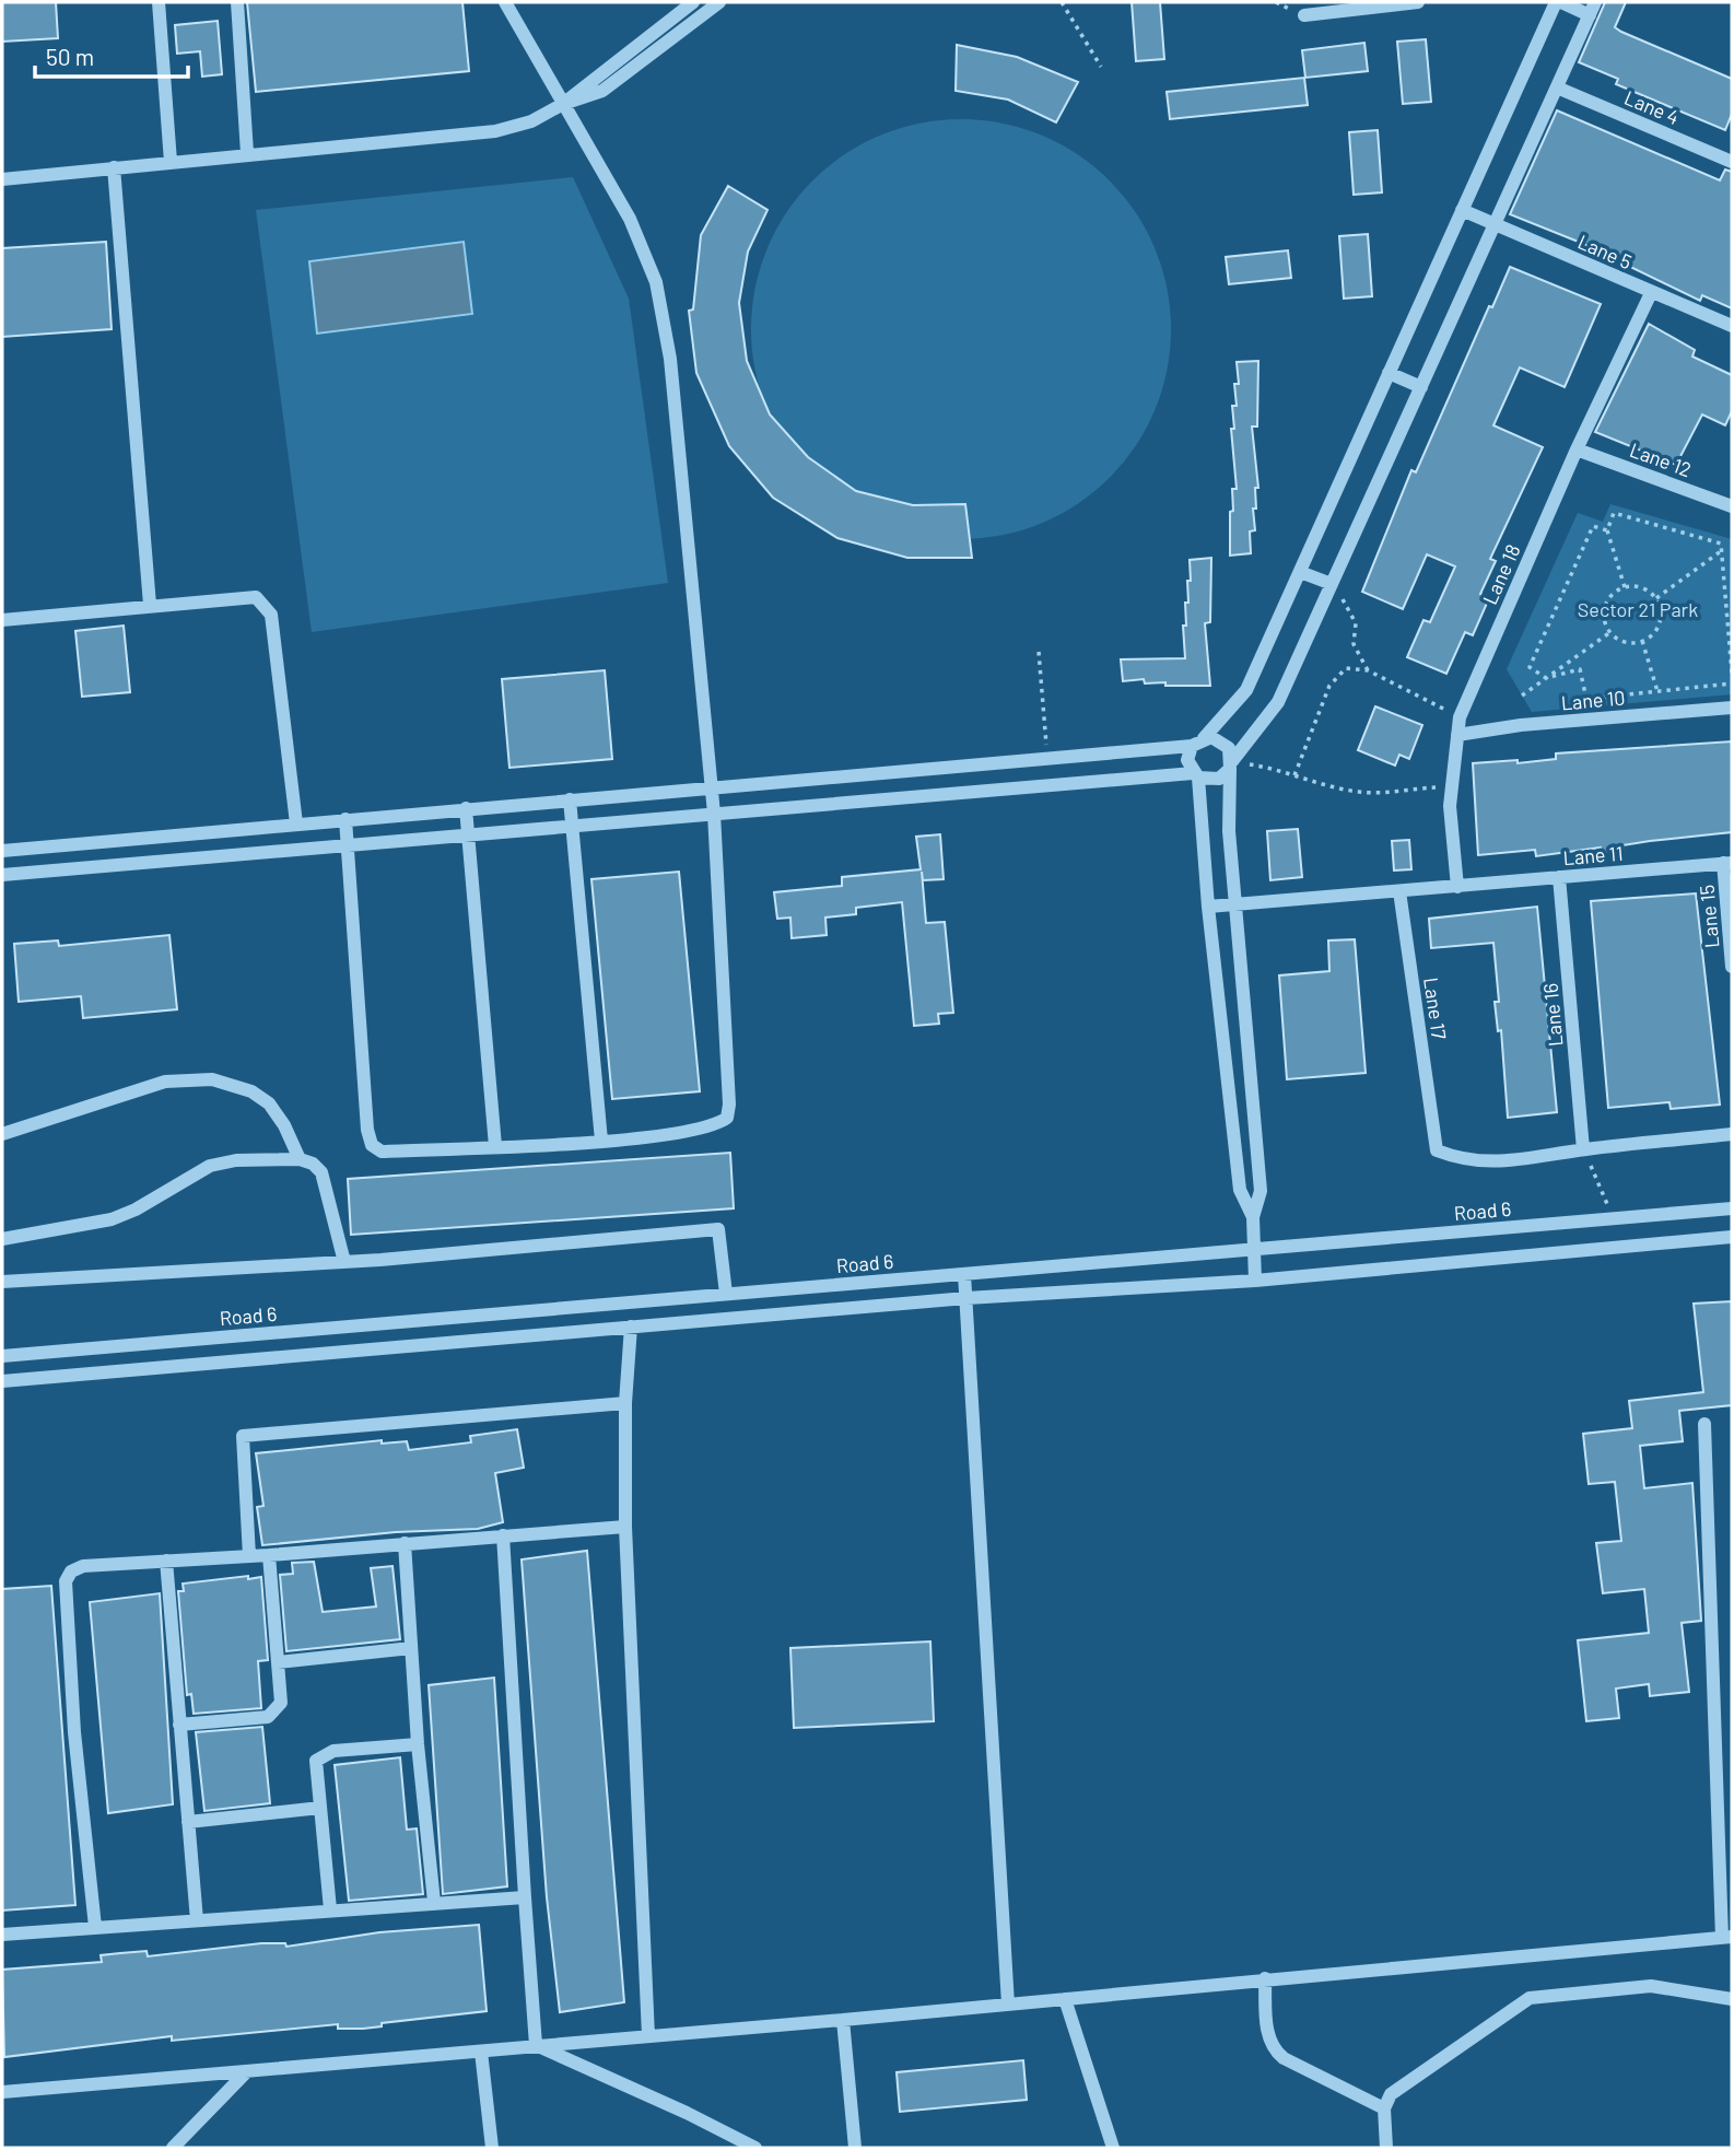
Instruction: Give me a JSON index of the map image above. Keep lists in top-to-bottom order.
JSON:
{
  "streets": {
    "street": [
      "Lane 4",
      "Lane 5",
      "Lane 12",
      "Lane 18",
      "Lane 10",
      "Lane 11",
      "Lane 15",
      "Lane 17",
      "Lane 16",
      "Road 6"
    ]
  },
  "crossings": [
    ["Lane 5", "Lane 18"],
    ["Lane 12", "Lane 18"],
    ["Lane 18", "Lane 10"],
    ["Lane 18", "Lane 11"],
    ["Lane 11", "Lane 15"],
    ["Lane 11", "Lane 17"],
    ["Lane 11", "Lane 16"],
    ["Lane 17", "Lane 16"]
  ],
  "parks": ["Sector 21 Park"],
  "scale_bar": "50 m"
}
